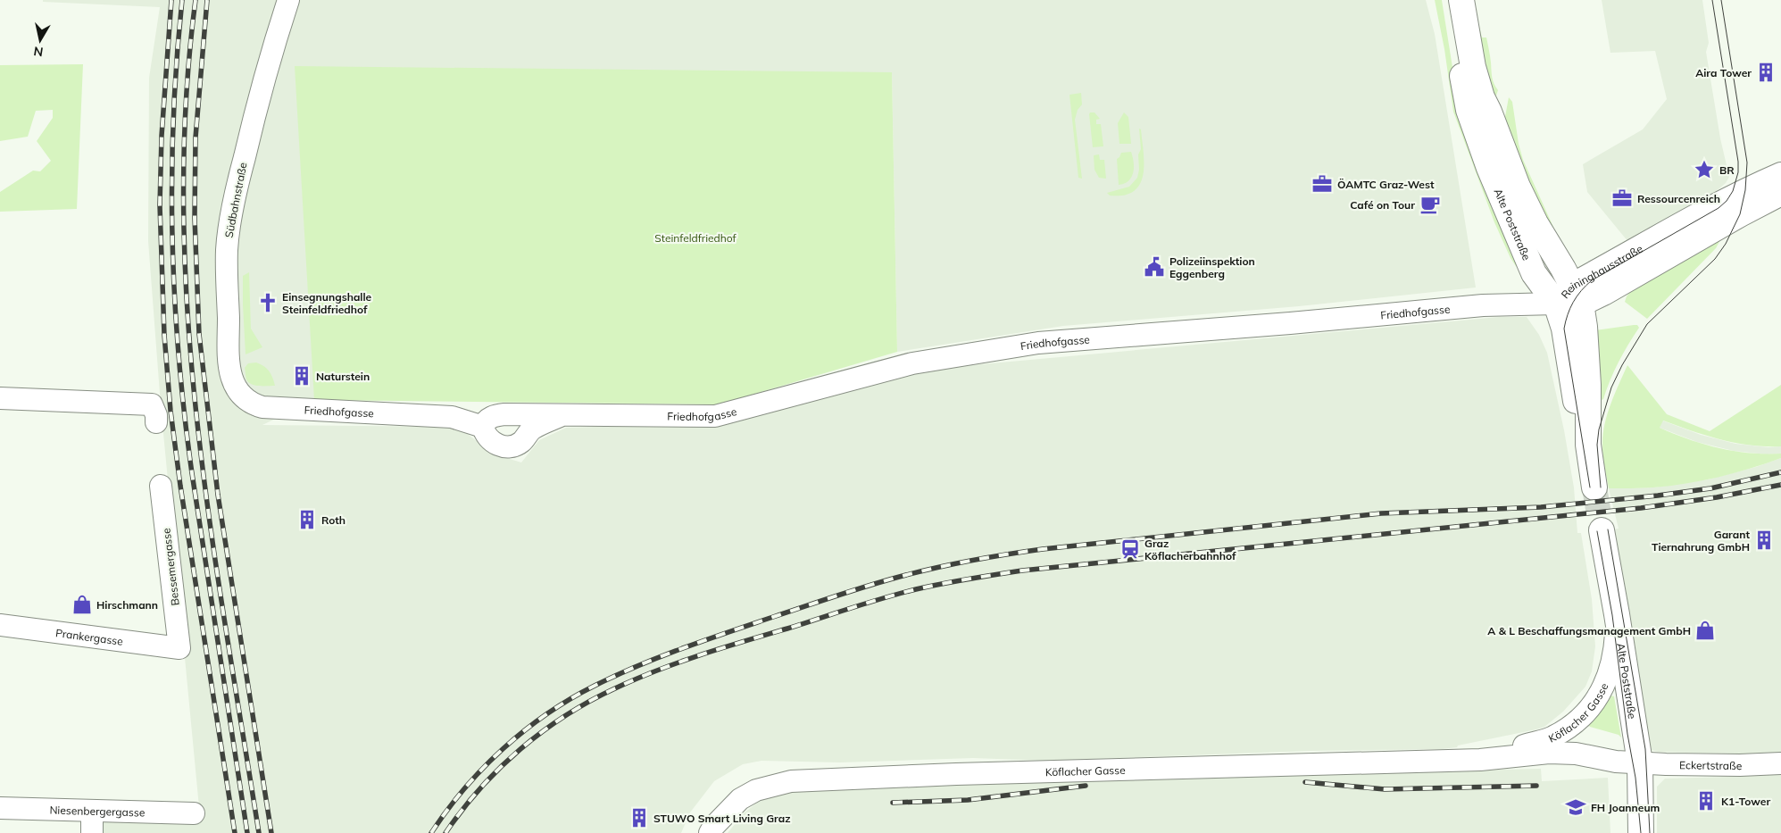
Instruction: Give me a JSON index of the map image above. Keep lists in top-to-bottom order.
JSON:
{
  "streets": {
    "main road": ["Alte Poststraße", "Reininghausstraße"],
    "street": [
      "Südbahnstraße",
      "Friedhofgasse",
      "Bessemergasse",
      "Prankergasse",
      "Köflacher Gasse",
      "Eckertstraße",
      "Niesenbergergasse"
    ]
  },
  "crossings": [
    ["Südbahnstraße", "Friedhofgasse"],
    ["Alte Poststraße", "Reininghausstraße"],
    ["Alte Poststraße", "Friedhofgasse"],
    ["Alte Poststraße", "Köflacher Gasse"],
    ["Alte Poststraße", "Eckertstraße"],
    ["Reininghausstraße", "Friedhofgasse"],
    ["Bessemergasse", "Prankergasse"],
    ["Köflacher Gasse", "Eckertstraße"]
  ],
  "parks": ["Steinfeldfriedhof"],
  "places": {
    "building": [
      "Aira Tower",
      "Naturstein",
      "Roth",
      "Garant Tiernahrung GmbH",
      "K1-Tower",
      "STUWO Smart Living Graz"
    ],
    "place": ["BR"],
    "office": ["ÖAMTC Graz-West", "Ressourcenreich"],
    "cafe": ["Café on Tour"],
    "public building": ["Polizeiinspektion Eggenberg"],
    "church": ["Einsegnungshalle Steinfeldfriedhof"],
    "station": ["Graz Köflacherbahnhof"],
    "shop": ["Hirschmann", "A & L Beschaffungsmanagement GmbH"],
    "school or university": ["FH Joanneum"]
  },
  "north": "bottom"
}
